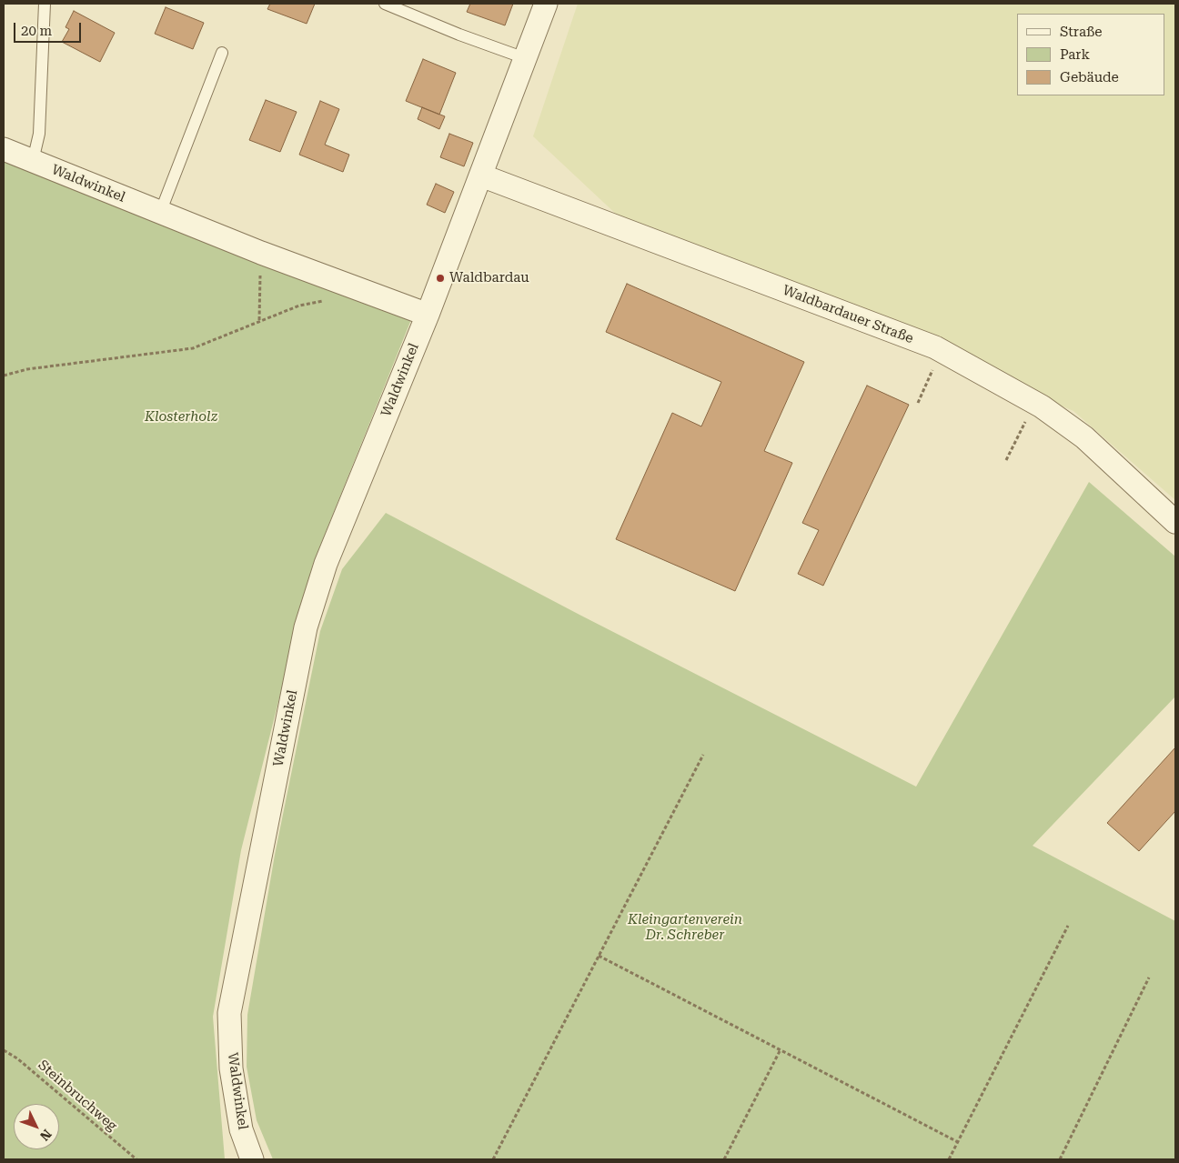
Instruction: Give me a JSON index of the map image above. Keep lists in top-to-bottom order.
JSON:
{
  "streets": {
    "street": ["Waldwinkel", "Waldbardauer Straße"],
    "path": ["Steinbruchweg"]
  },
  "crossings": [
    ["Waldwinkel", "Waldbardauer Straße"]
  ],
  "parks": ["Klosterholz", "Kleingartenverein Dr. Schreber"],
  "places": ["Waldbardau"],
  "legend": ["Straße", "Park", "Gebäude"],
  "scale_bar": "20 m",
  "north": "bottom right"
}
